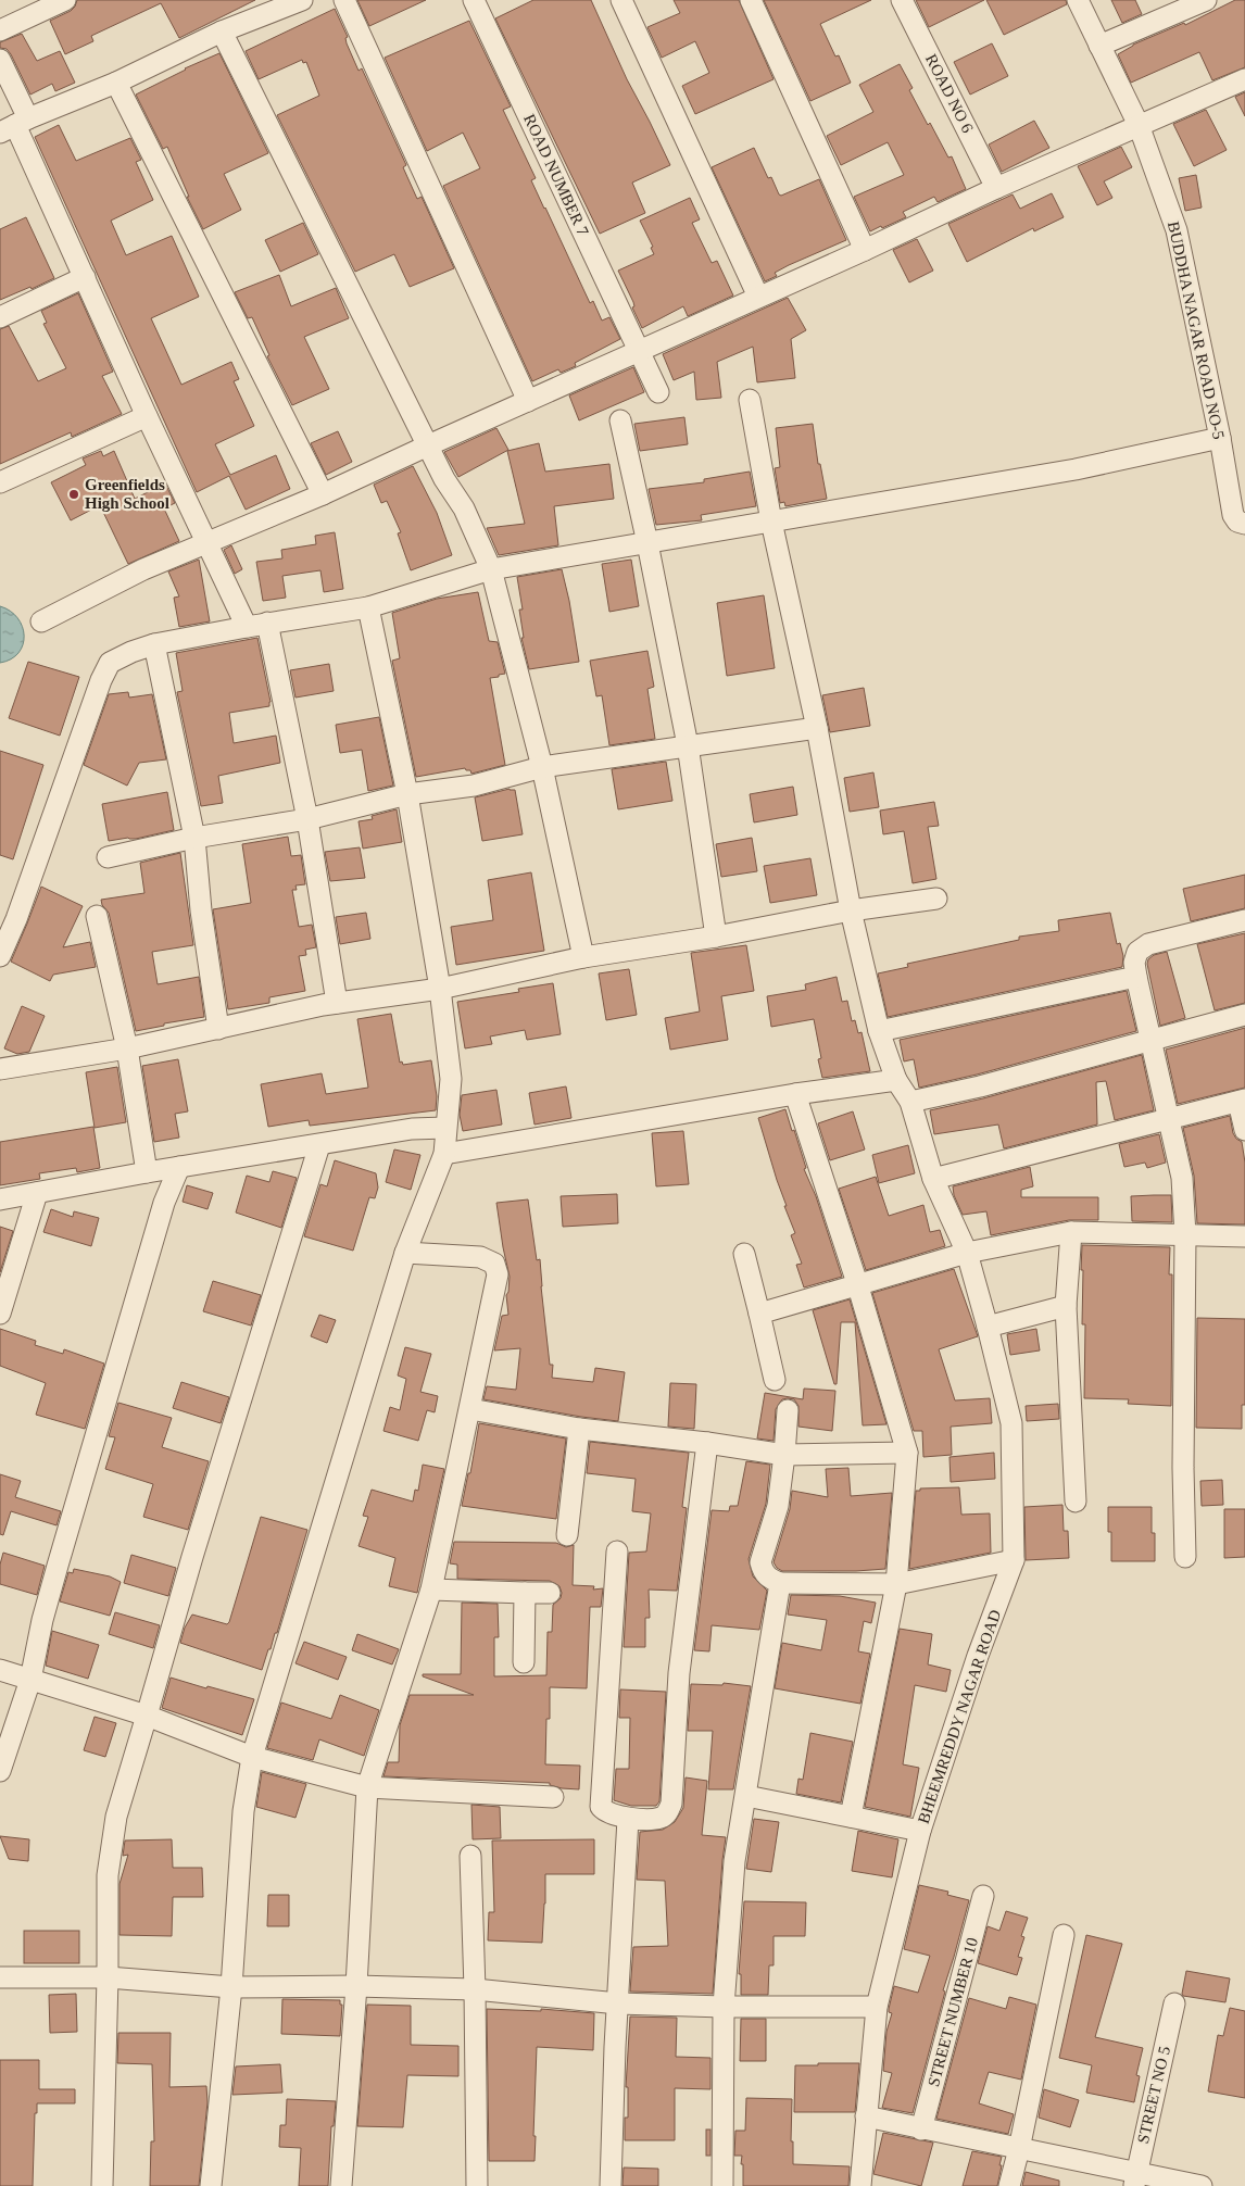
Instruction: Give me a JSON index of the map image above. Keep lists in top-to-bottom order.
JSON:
{
  "streets": {
    "street": [
      "ROAD NO 6",
      "ROAD NUMBER 7",
      "BUDDHA NAGAR ROAD NO-5",
      "BHEEMREDDY NAGAR ROAD",
      "STREET NUMBER 10",
      "STREET NO 5"
    ]
  },
  "places": ["Greenfields High School"]
}
